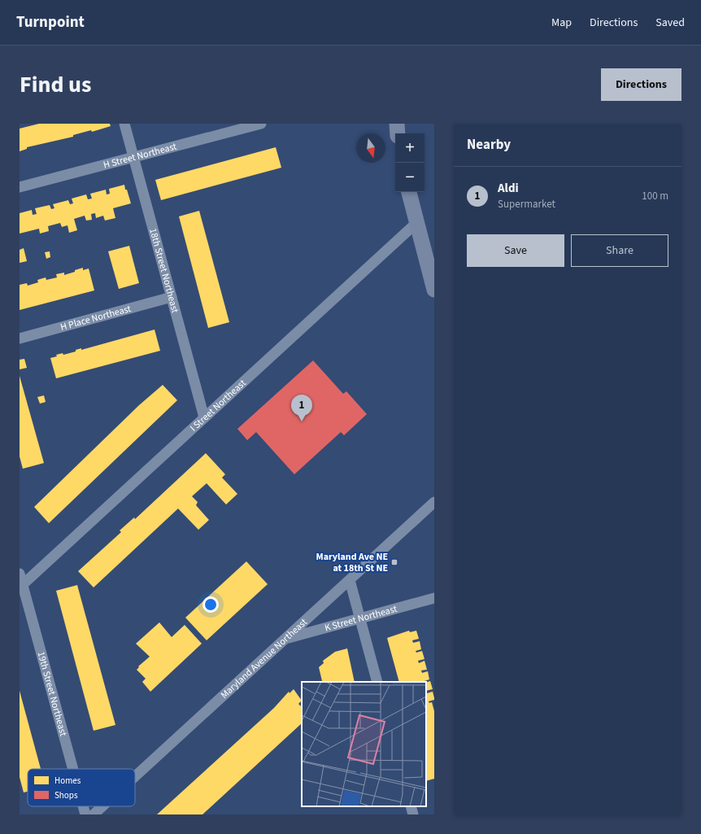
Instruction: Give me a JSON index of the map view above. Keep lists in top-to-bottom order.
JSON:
{
  "streets": {
    "street": [
      "H Street Northeast",
      "18th Street Northeast",
      "H Place Northeast",
      "I Street Northeast",
      "K Street Northeast",
      "Maryland Avenue Northeast",
      "19th Street Northeast"
    ]
  },
  "crossings": [
    ["H Street Northeast", "18th Street Northeast"],
    ["18th Street Northeast", "H Place Northeast"],
    ["18th Street Northeast", "I Street Northeast"],
    ["I Street Northeast", "19th Street Northeast"],
    ["K Street Northeast", "Maryland Avenue Northeast"]
  ],
  "places": {
    "transit": ["Maryland Ave NE at 18th St NE"]
  },
  "legend": ["Homes", "Shops"],
  "north": "bottom",
  "page": {
    "header": "Turnpoint",
    "nav": ["Map", "Directions", "Saved"],
    "title": "Find us",
    "buttons": [
      "Directions",
      ["Save", "Share"]
    ],
    "heading": "Nearby",
    "map_buttons": ["+", "−"],
    "list": [
      {
        "mark": "1",
        "name": "Aldi",
        "note": "Supermarket",
        "value": "100 m"
      }
    ],
    "pins": "1"
  }
}
